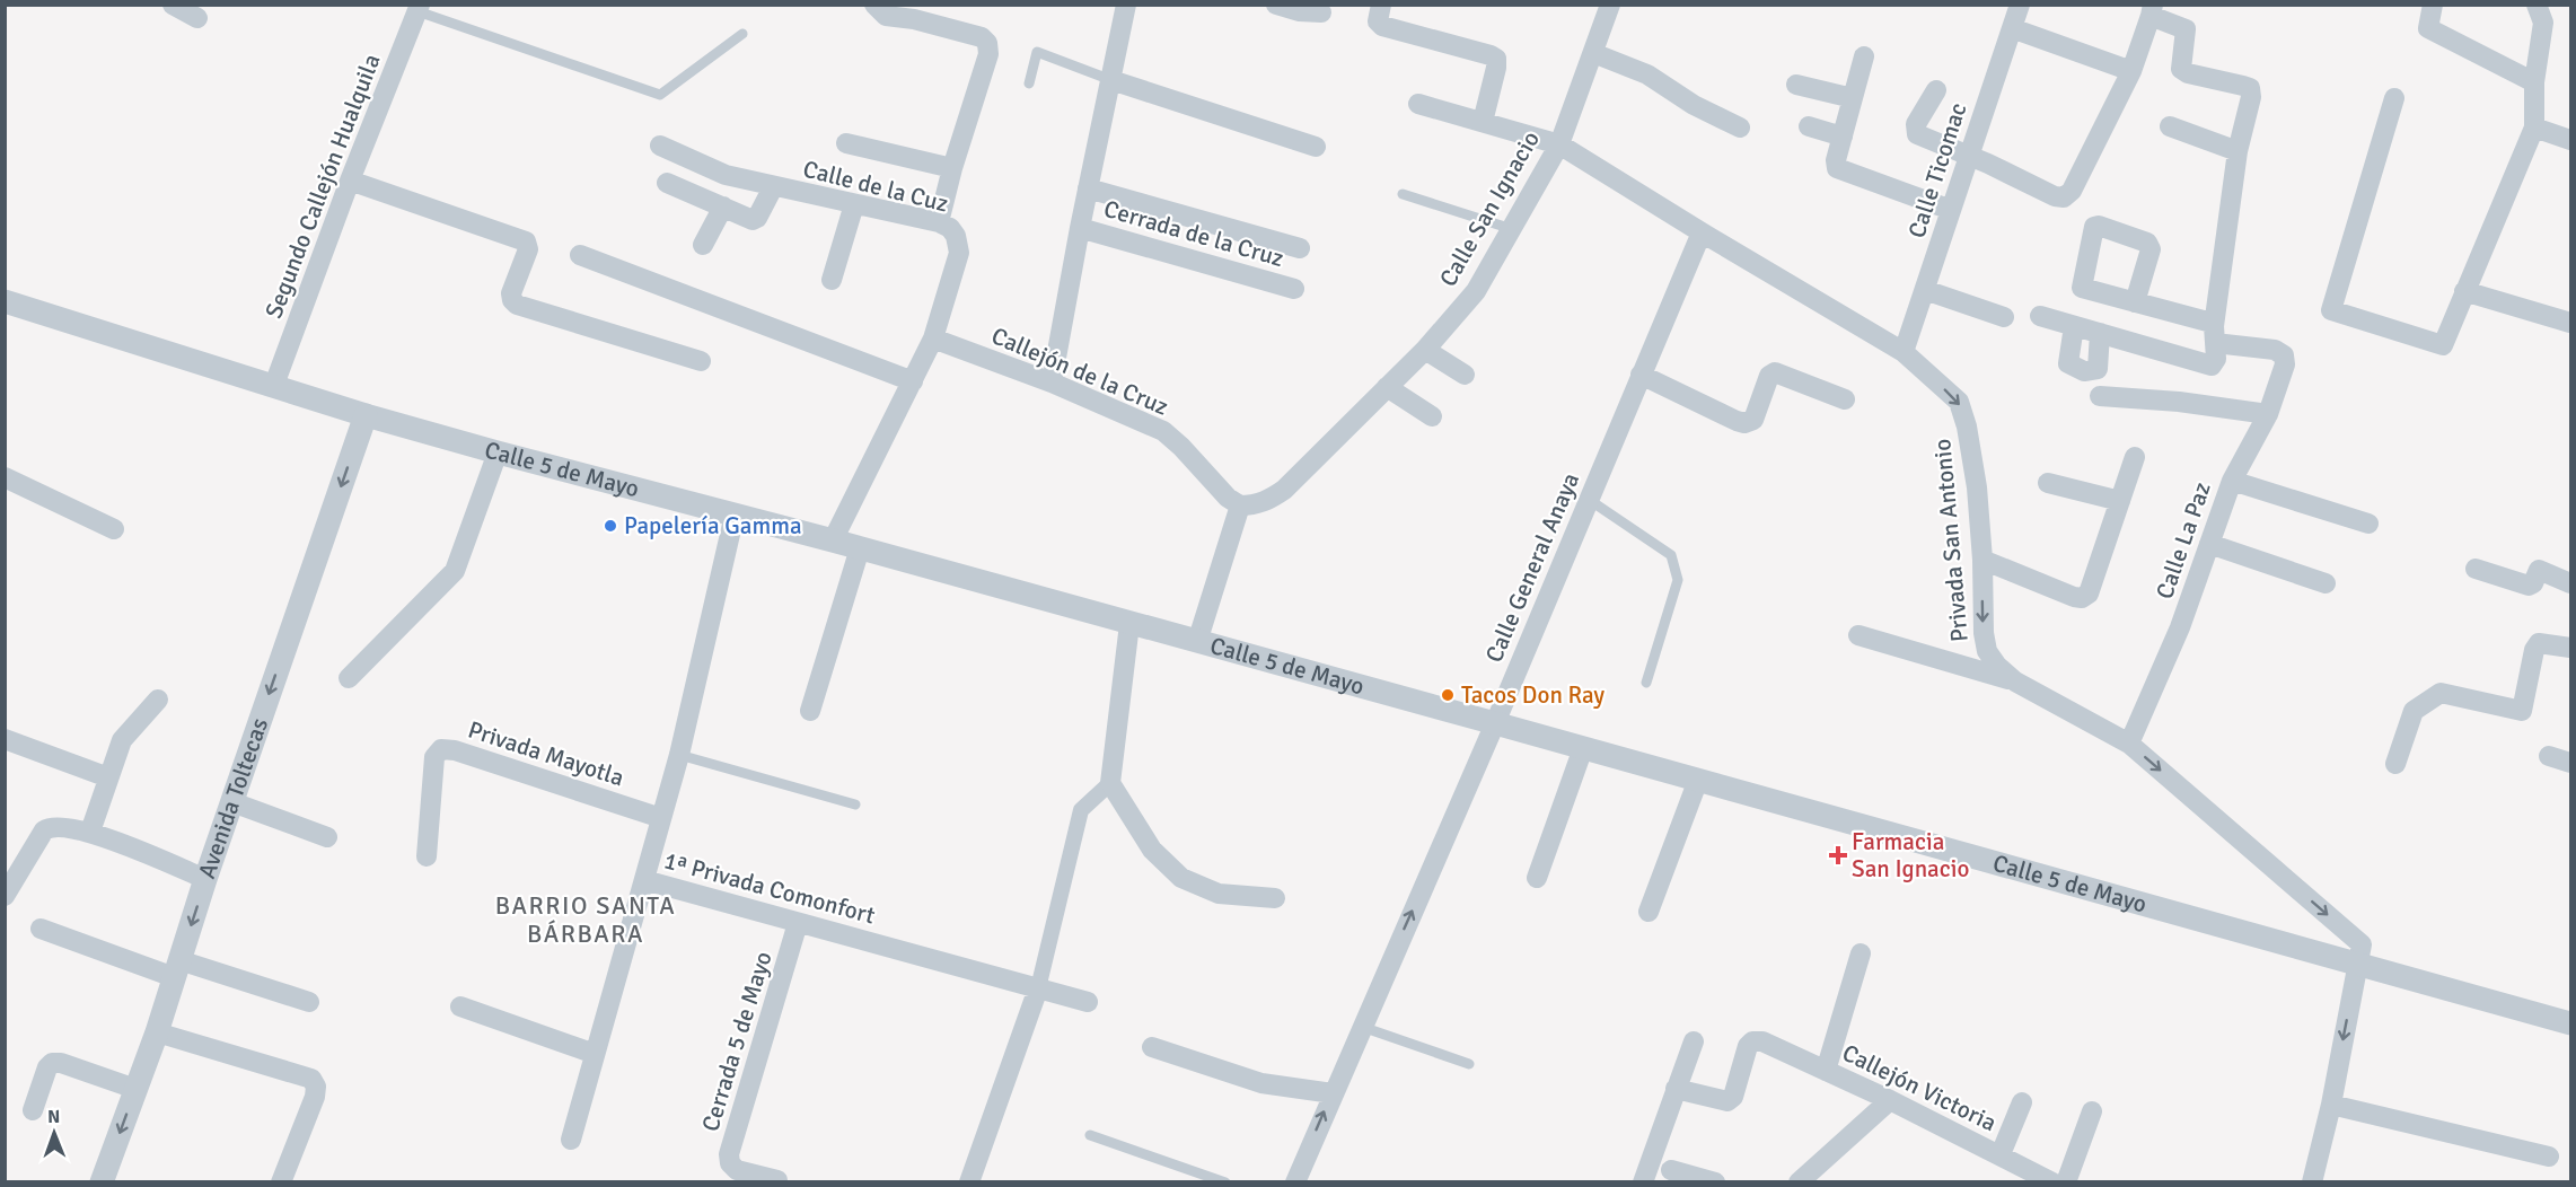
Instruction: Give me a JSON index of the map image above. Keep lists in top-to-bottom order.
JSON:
{
  "streets": {
    "street": [
      "Calle Ticomac",
      "Segundo Callejón Hualquila",
      "Calle de la Cuz",
      "Calle San Ignacio",
      "Cerrada de la Cruz",
      "Callejón de la Cruz",
      "Calle 5 de Mayo",
      "Privada San Antonio",
      "Calle La Paz",
      "Calle General Anaya",
      "Privada Mayotla",
      "Avenida Toltecas",
      "1ª Privada Comonfort",
      "Cerrada 5 de Mayo",
      "Callejón Victoria"
    ]
  },
  "crossings": [
    ["Calle Ticomac", "Privada San Antonio"],
    ["Segundo Callejón Hualquila", "Calle 5 de Mayo"],
    ["Calle de la Cuz", "Callejón de la Cruz"],
    ["Calle de la Cuz", "Calle 5 de Mayo"],
    ["Calle San Ignacio", "Callejón de la Cruz"],
    ["Calle San Ignacio", "Privada San Antonio"],
    ["Cerrada de la Cruz", "Callejón de la Cruz"],
    ["Calle 5 de Mayo", "Privada San Antonio"],
    ["Calle 5 de Mayo", "Calle General Anaya"],
    ["Calle 5 de Mayo", "Avenida Toltecas"],
    ["Calle 5 de Mayo", "1ª Privada Comonfort"],
    ["Privada San Antonio", "Calle La Paz"],
    ["Privada San Antonio", "Calle General Anaya"],
    ["Privada Mayotla", "1ª Privada Comonfort"],
    ["1ª Privada Comonfort", "Cerrada 5 de Mayo"]
  ],
  "one_way": ["Privada San Antonio", "Calle General Anaya"],
  "districts": ["BARRIO SANTA BÁRBARA"],
  "places": {
    "other": ["Papelería Gamma", "Tacos Don Ray"],
    "health": ["Farmacia San Ignacio"]
  },
  "north": "top"
}
